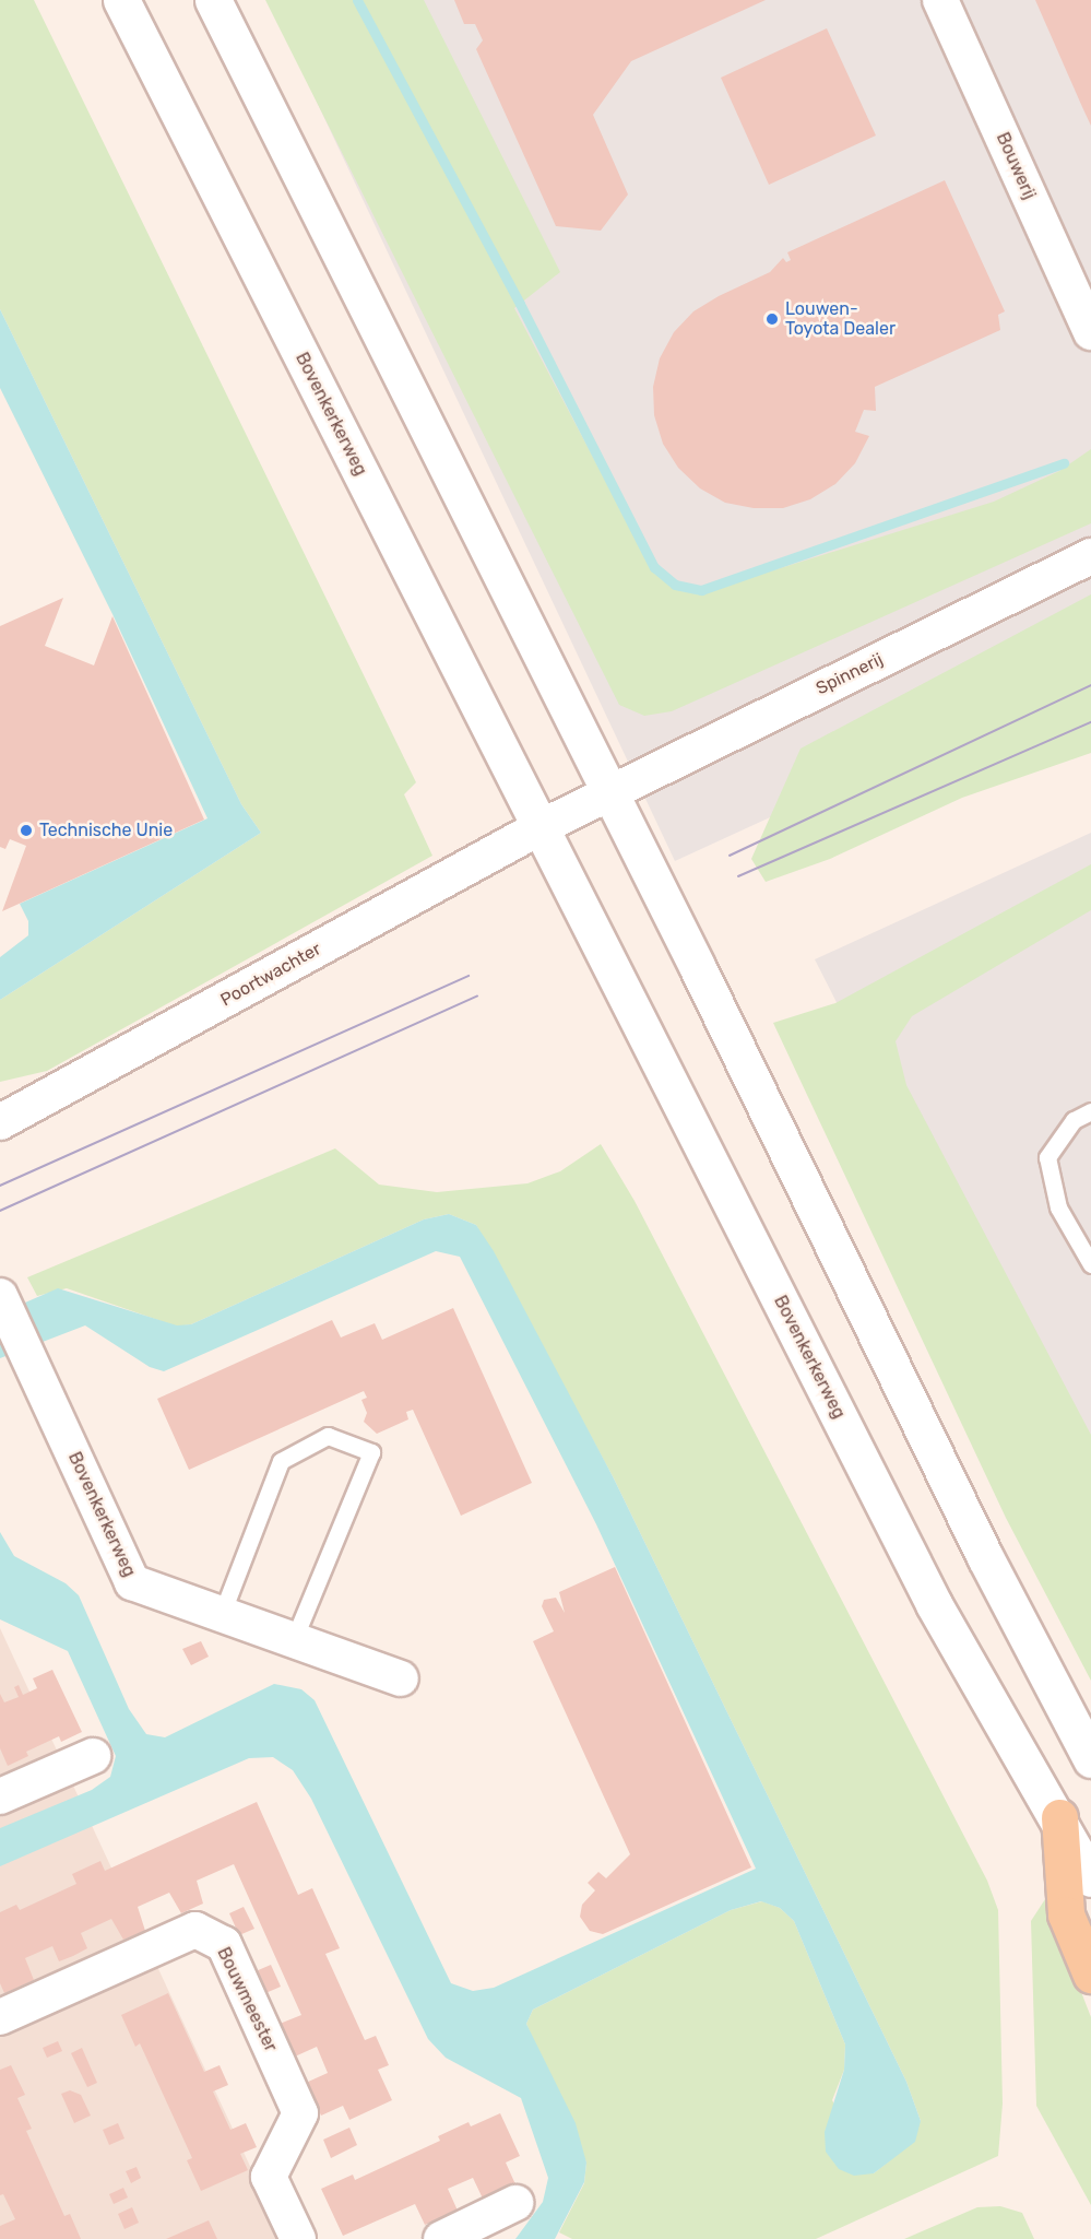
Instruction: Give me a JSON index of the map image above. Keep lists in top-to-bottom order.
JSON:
{
  "streets": {
    "main road": ["Bovenkerkerweg"],
    "street": [
      "Bouwerij",
      "Spinnerij",
      "Poortwachter",
      "Bouwmeester"
    ]
  },
  "crossings": [
    ["Bovenkerkerweg", "Poortwachter"]
  ],
  "places": ["Louwen- Toyota Dealer", "Technische Unie"]
}
